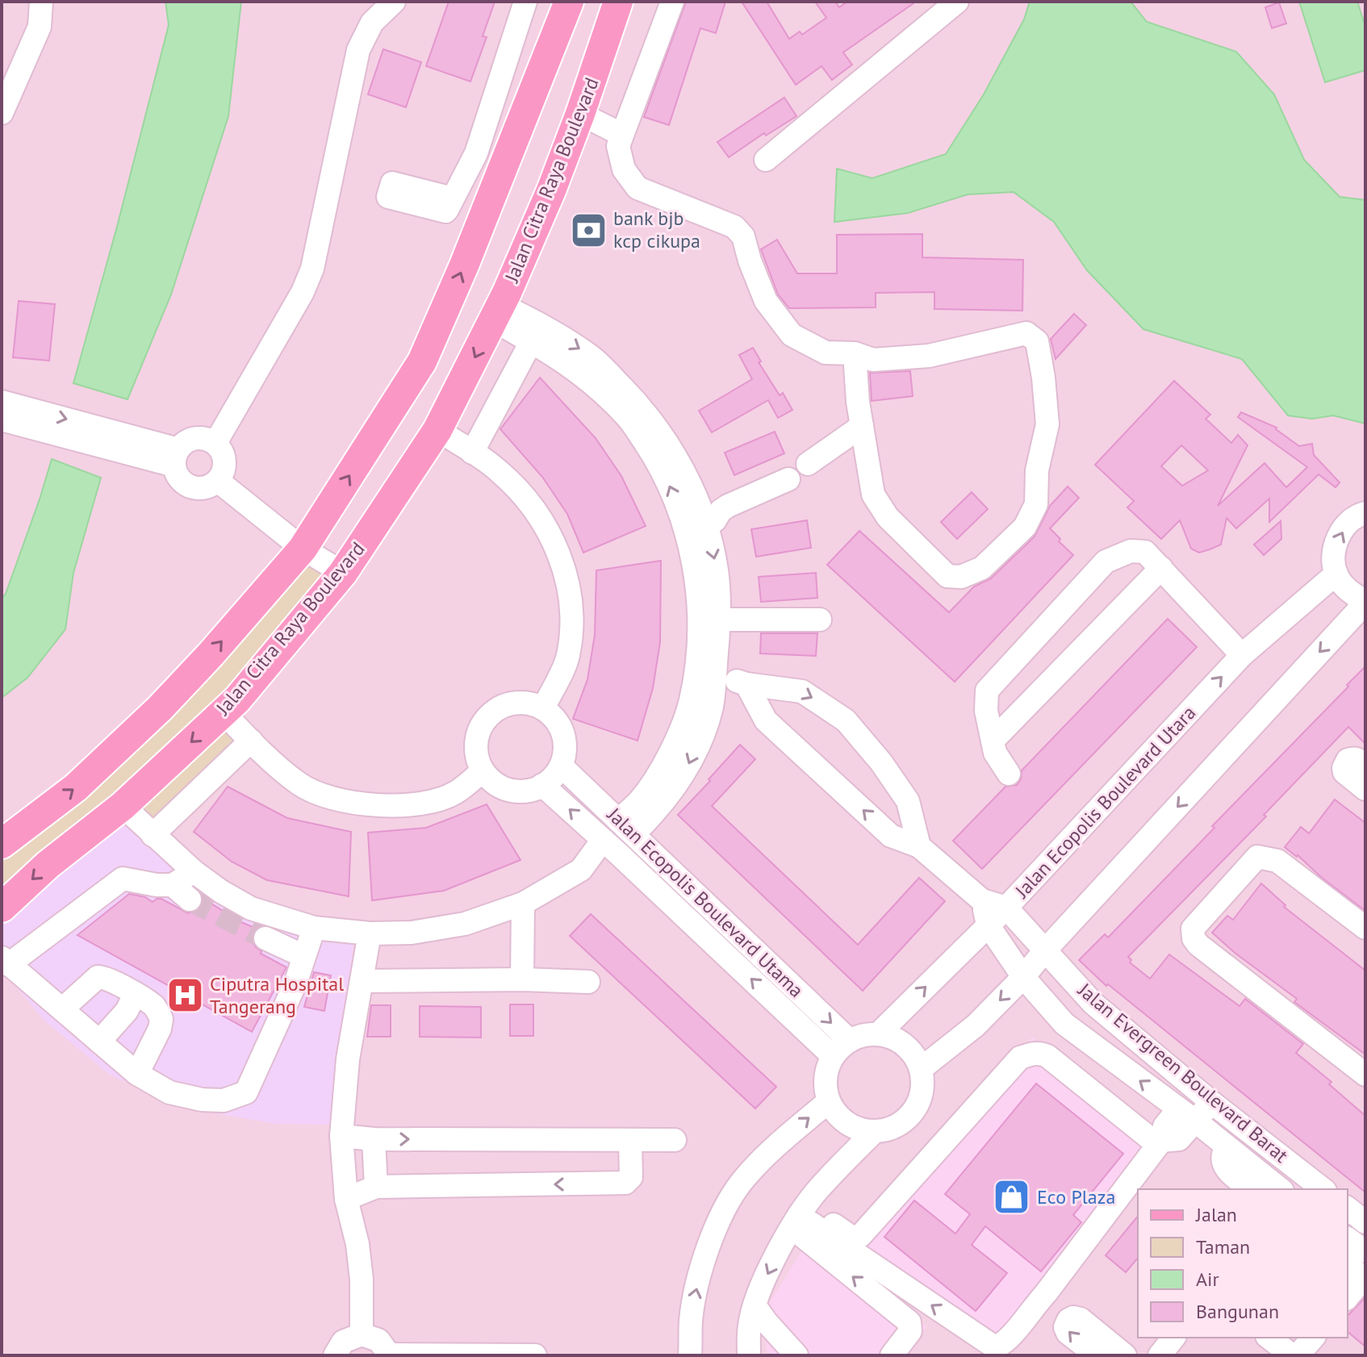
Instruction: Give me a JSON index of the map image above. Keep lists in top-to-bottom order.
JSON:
{
  "streets": {
    "main road": ["Jalan Citra Raya Boulevard"],
    "street": ["Jalan Ecopolis Boulevard Utara", "Jalan Ecopolis Boulevard Utama", "Jalan Evergreen Boulevard Barat"]
  },
  "crossings": [
    ["Jalan Ecopolis Boulevard Utara", "Jalan Ecopolis Boulevard Utama"],
    ["Jalan Ecopolis Boulevard Utara", "Jalan Evergreen Boulevard Barat"]
  ],
  "places": {
    "bank": ["bank bjb kcp cikupa"],
    "hospital": ["Ciputra Hospital Tangerang"],
    "shop": ["Eco Plaza"]
  },
  "legend": [
    "Jalan",
    "Taman",
    "Air",
    "Bangunan"
  ]
}
